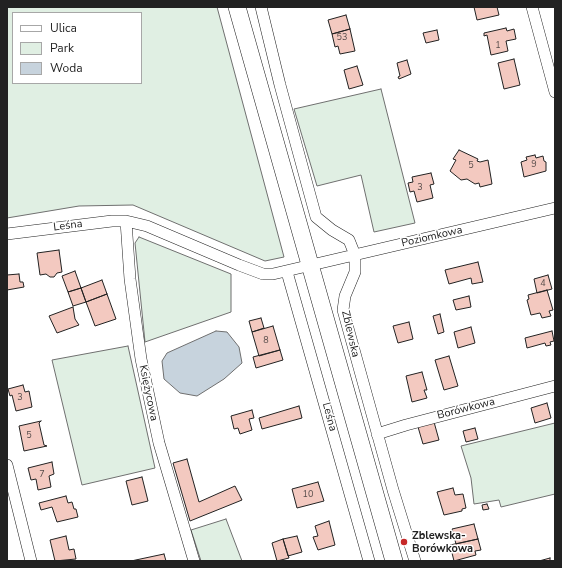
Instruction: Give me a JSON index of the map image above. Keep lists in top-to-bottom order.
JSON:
{
  "streets": {
    "main road": ["Zblewska"],
    "street": [
      "Leśna",
      "Poziomkowa",
      "Księżycowa",
      "Borówkowa"
    ]
  },
  "crossings": [
    ["Leśna", "Poziomkowa"],
    ["Leśna", "Zblewska"],
    ["Leśna", "Księżycowa"],
    ["Poziomkowa", "Zblewska"],
    ["Zblewska", "Borówkowa"]
  ],
  "places": ["Zblewska- Borówkowa"],
  "house_numbers": [
    "53",
    "1",
    "9",
    "5",
    "3",
    "4",
    "8",
    "3",
    "5",
    "7",
    "10"
  ],
  "legend": ["Ulica", "Park", "Woda"]
}
